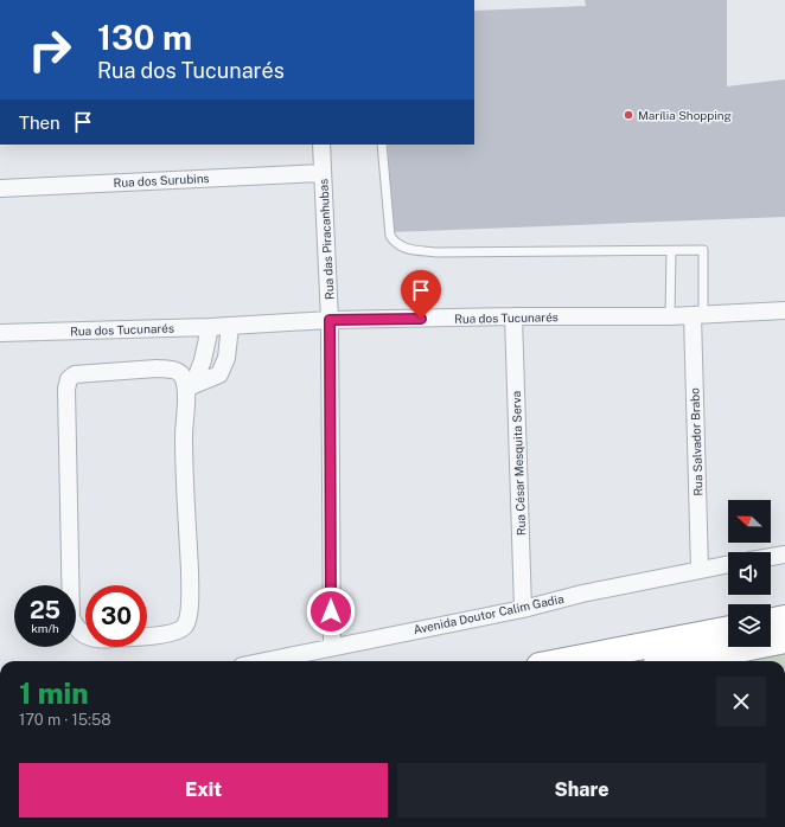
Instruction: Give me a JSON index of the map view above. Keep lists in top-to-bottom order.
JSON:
{
  "streets": {
    "street": [
      "Rua dos Surubins",
      "Rua das Piracanhubas",
      "Rua dos Tucunarés",
      "Rua Salvador Brabo",
      "Rua César Mesquita Serva",
      "Avenida Doutor Calim Gadia"
    ]
  },
  "crossings": [
    ["Rua dos Surubins", "Rua das Piracanhubas"],
    ["Rua das Piracanhubas", "Rua dos Tucunarés"],
    ["Rua das Piracanhubas", "Avenida Doutor Calim Gadia"],
    ["Rua dos Tucunarés", "Rua Salvador Brabo"],
    ["Rua dos Tucunarés", "Rua César Mesquita Serva"],
    ["Rua Salvador Brabo", "Avenida Doutor Calim Gadia"],
    ["Rua César Mesquita Serva", "Avenida Doutor Calim Gadia"]
  ],
  "places": ["Marília Shopping"],
  "north": "left",
  "page": {
    "turn": ["130 m", "Rua dos Tucunarés"],
    "then": "Then",
    "speed": "25 km/h",
    "limit": "30",
    "heading": ["1 min", "170 m · 15:58"],
    "buttons": ["Exit", "Share"]
  }
}
